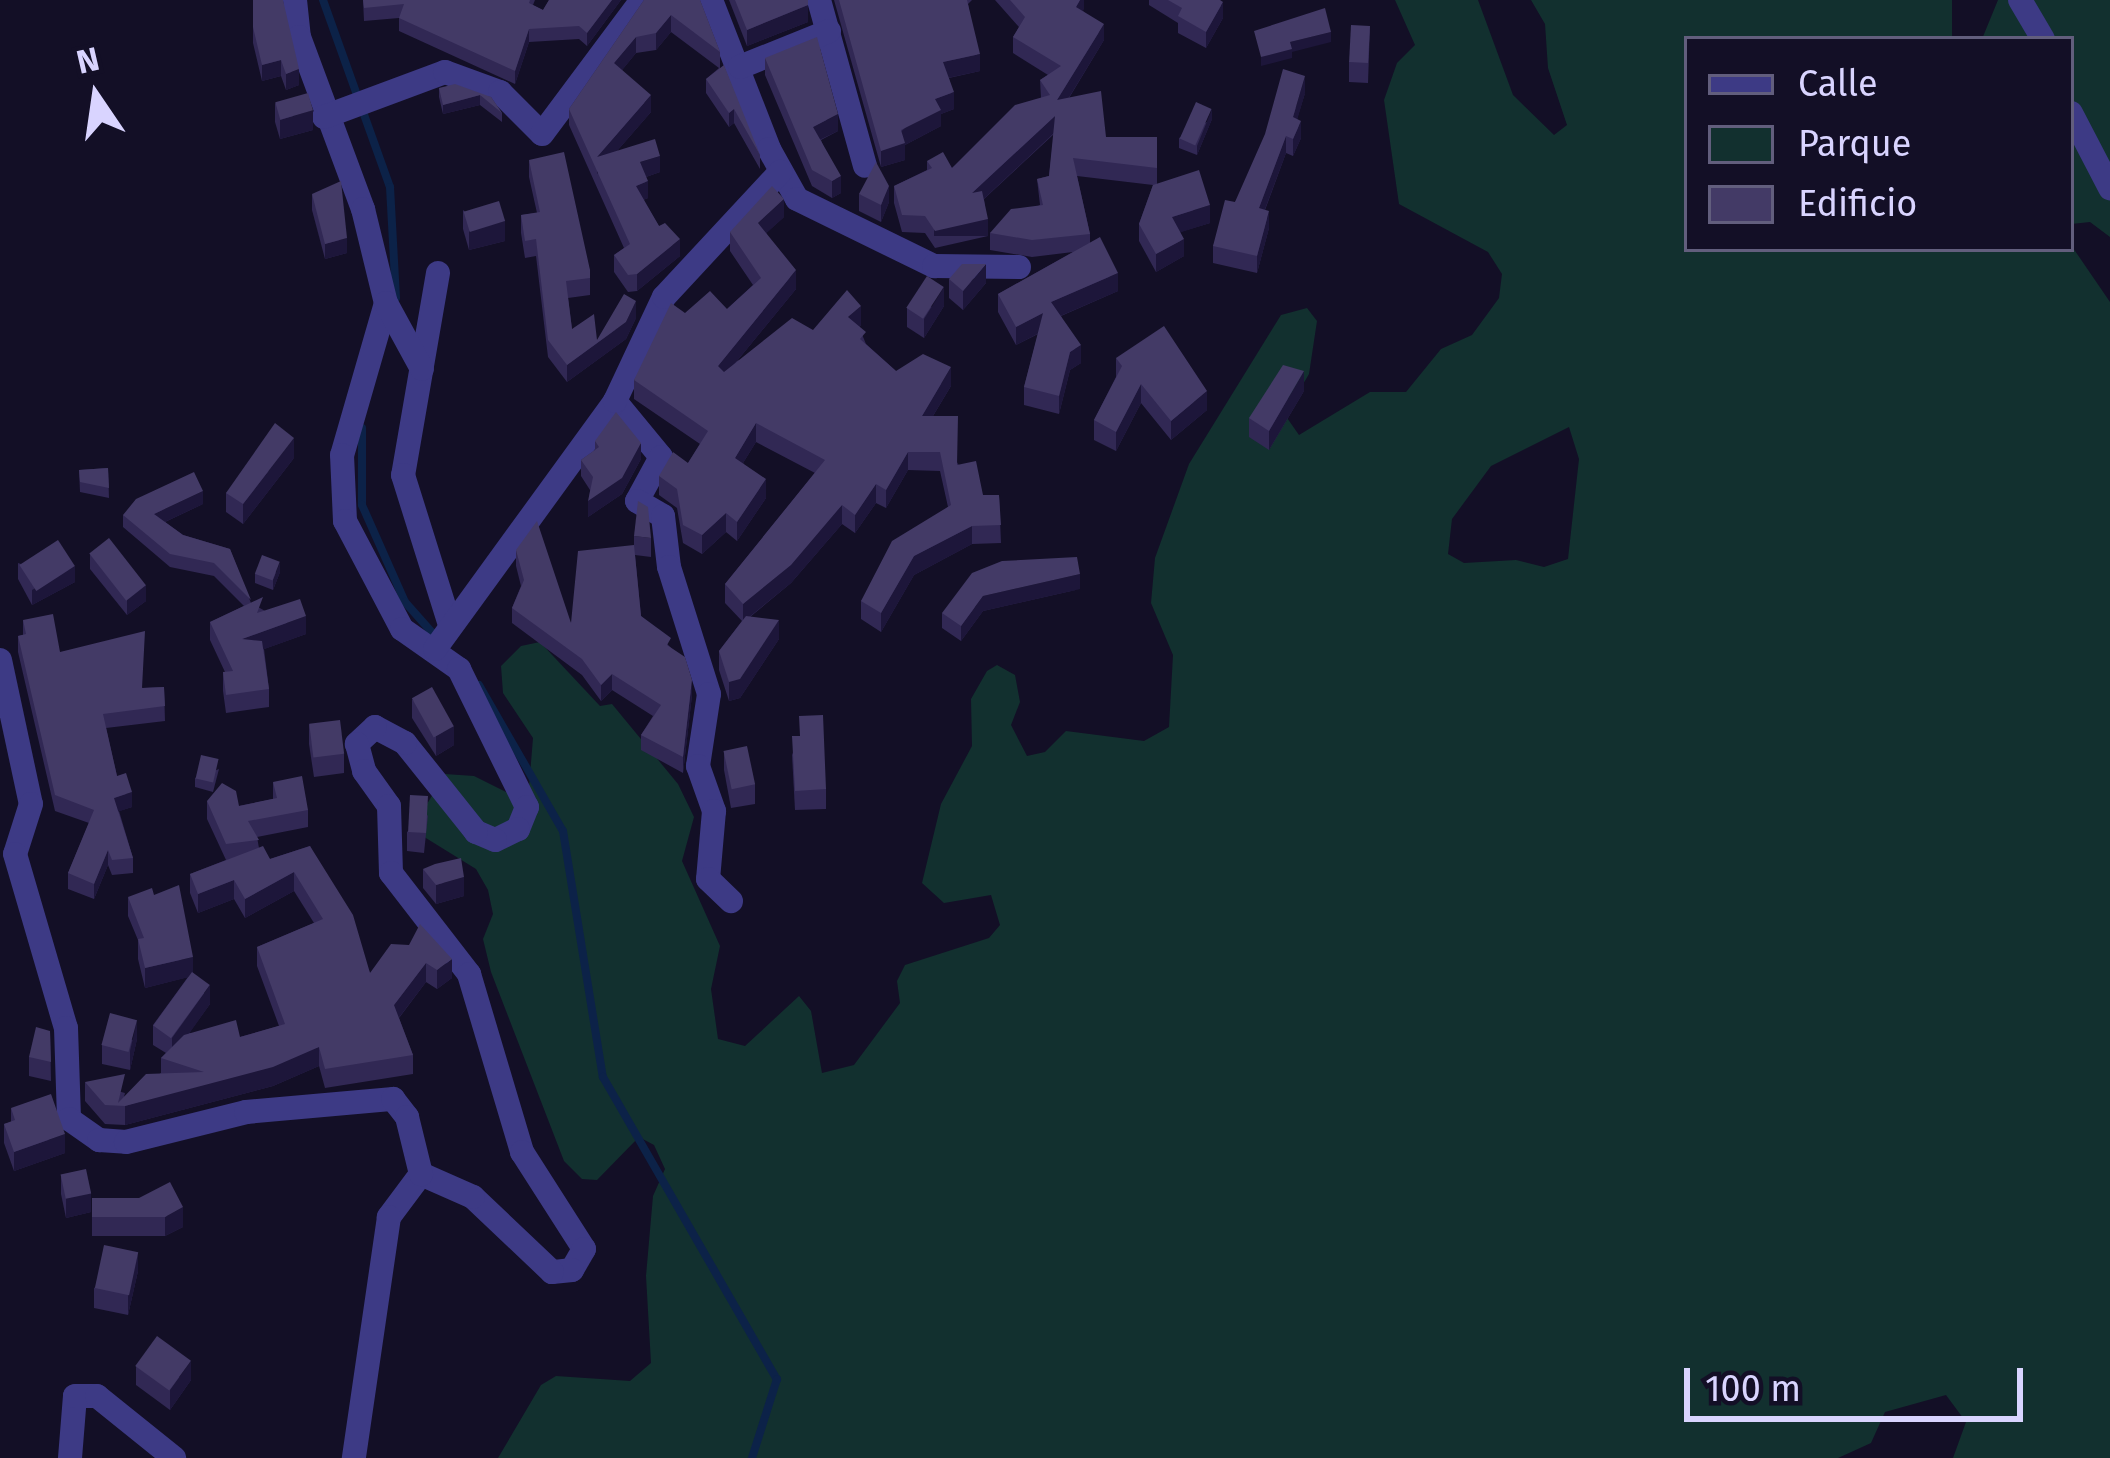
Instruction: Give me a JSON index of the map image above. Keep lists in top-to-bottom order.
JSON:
{
  "legend": ["Calle", "Parque", "Edificio"],
  "scale_bar": "100 m",
  "north": "top"
}
